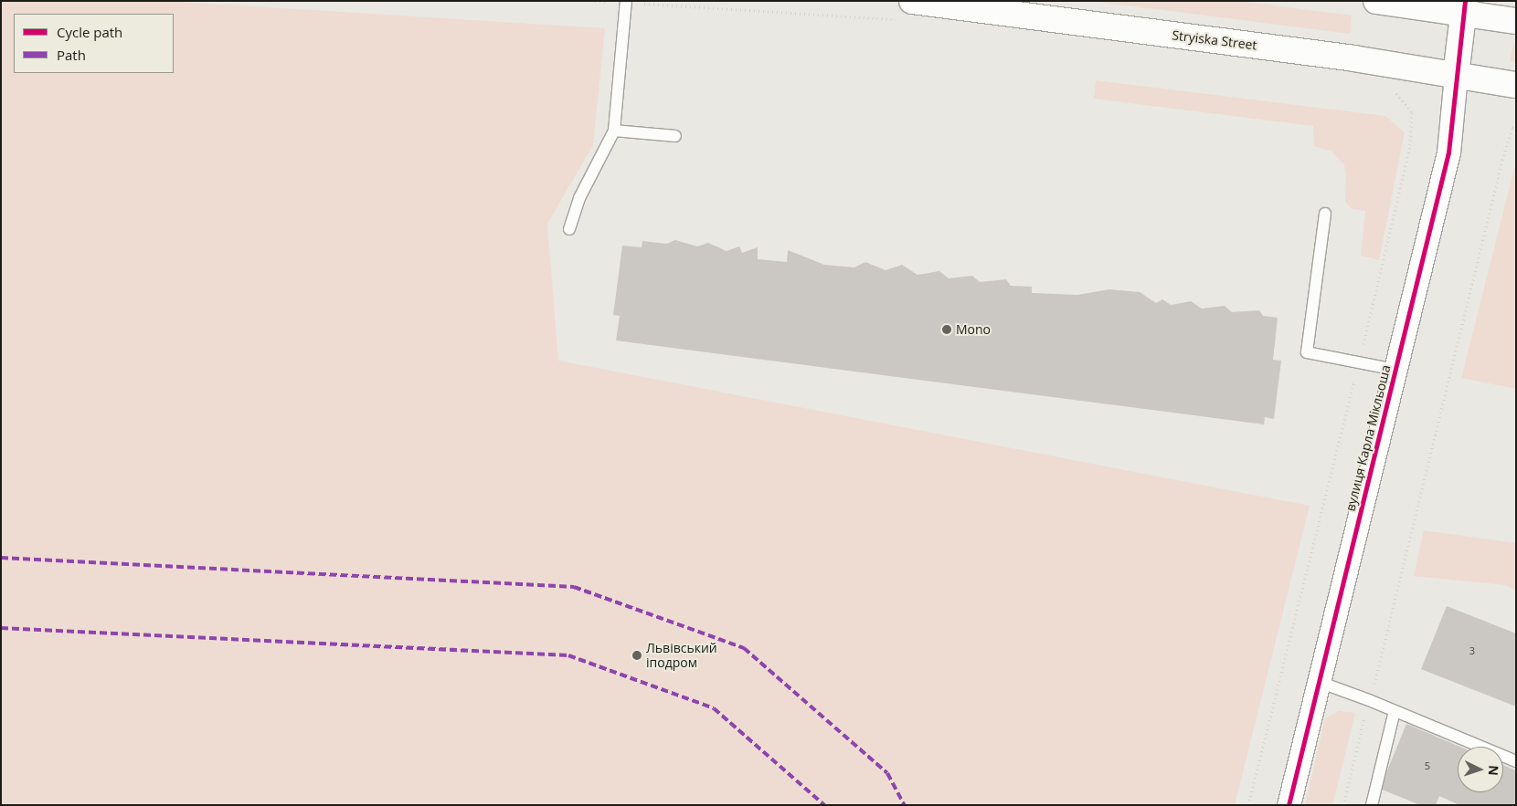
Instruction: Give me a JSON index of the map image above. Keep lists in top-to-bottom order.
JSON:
{
  "streets": {
    "main road": ["Stryiska Street"],
    "street": ["вулиця Карла Мікльоша"]
  },
  "crossings": [
    ["Stryiska Street", "вулиця Карла Мікльоша"]
  ],
  "places": ["Mono", "Львівський іподром"],
  "house_numbers": ["3", "5"],
  "legend": ["Cycle path", "Path"],
  "north": "right"
}
